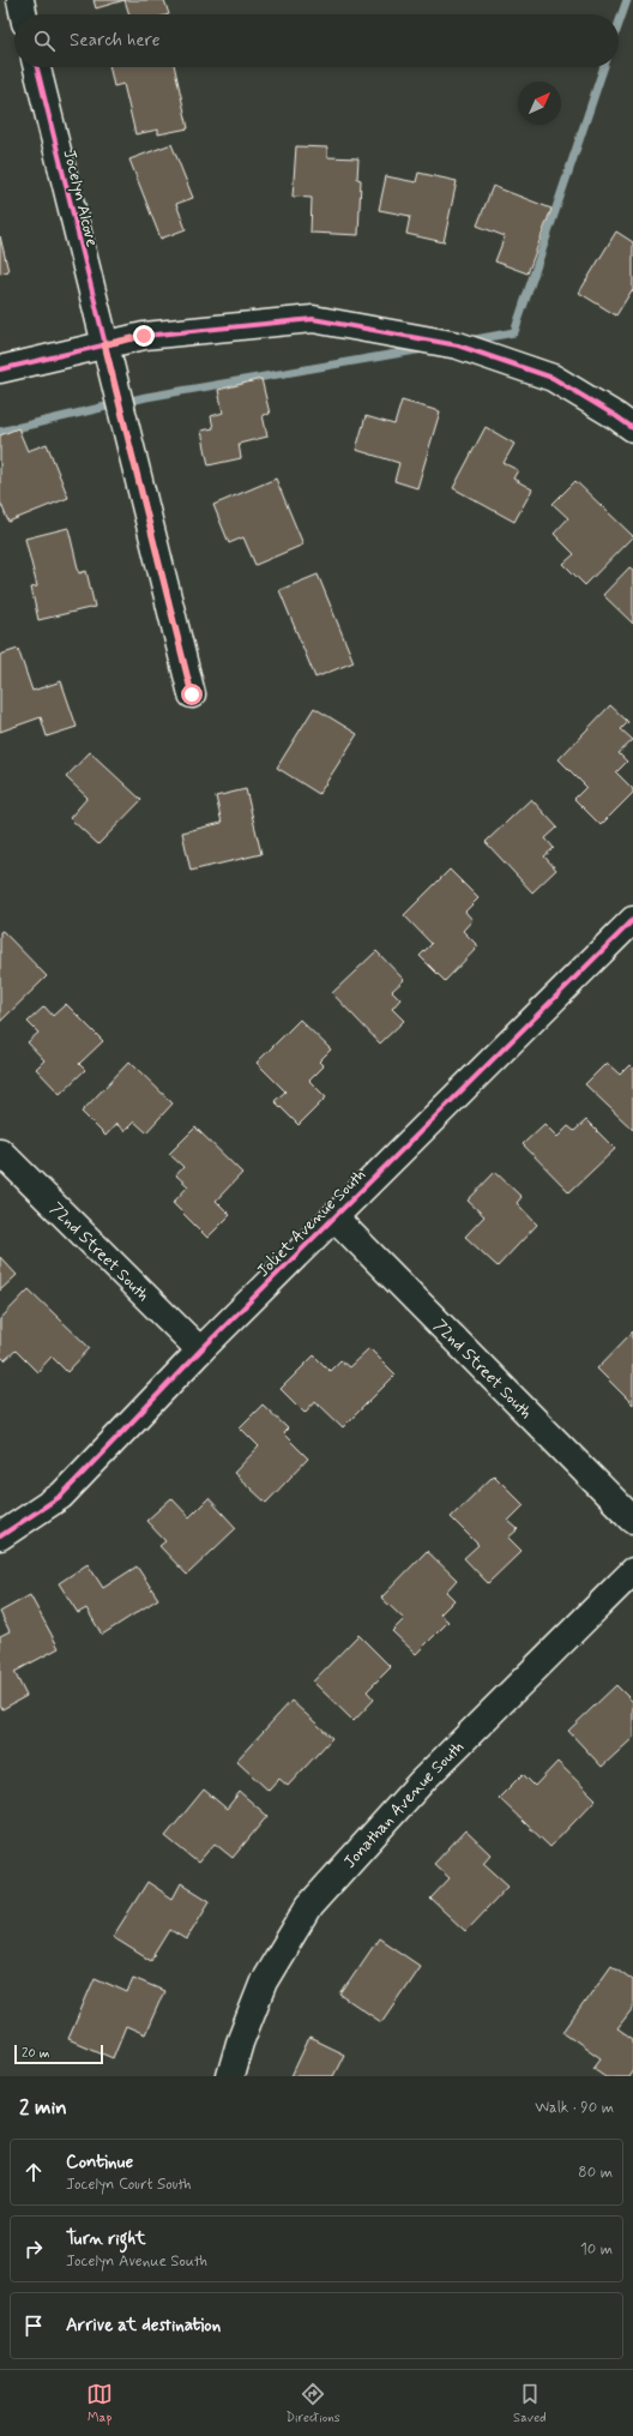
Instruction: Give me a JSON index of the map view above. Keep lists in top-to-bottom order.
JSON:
{
  "streets": {
    "street": [
      "Jocelyn Alcove",
      "Joliet Avenue South",
      "72nd Street South",
      "Jonathan Avenue South"
    ]
  },
  "crossings": [
    ["Joliet Avenue South", "72nd Street South"]
  ],
  "scale_bar": "20 m",
  "north": "top right",
  "page": {
    "search": "Search here",
    "scale": "20 m",
    "heading": ["2 min", "Walk · 90 m"],
    "list": [
      ["Continue", "Jocelyn Court South", "80 m"],
      ["Turn right", "Jocelyn Avenue South", "10 m"],
      "Arrive at destination"
    ],
    "nav": ["Map", "Directions", "Saved"]
  }
}
